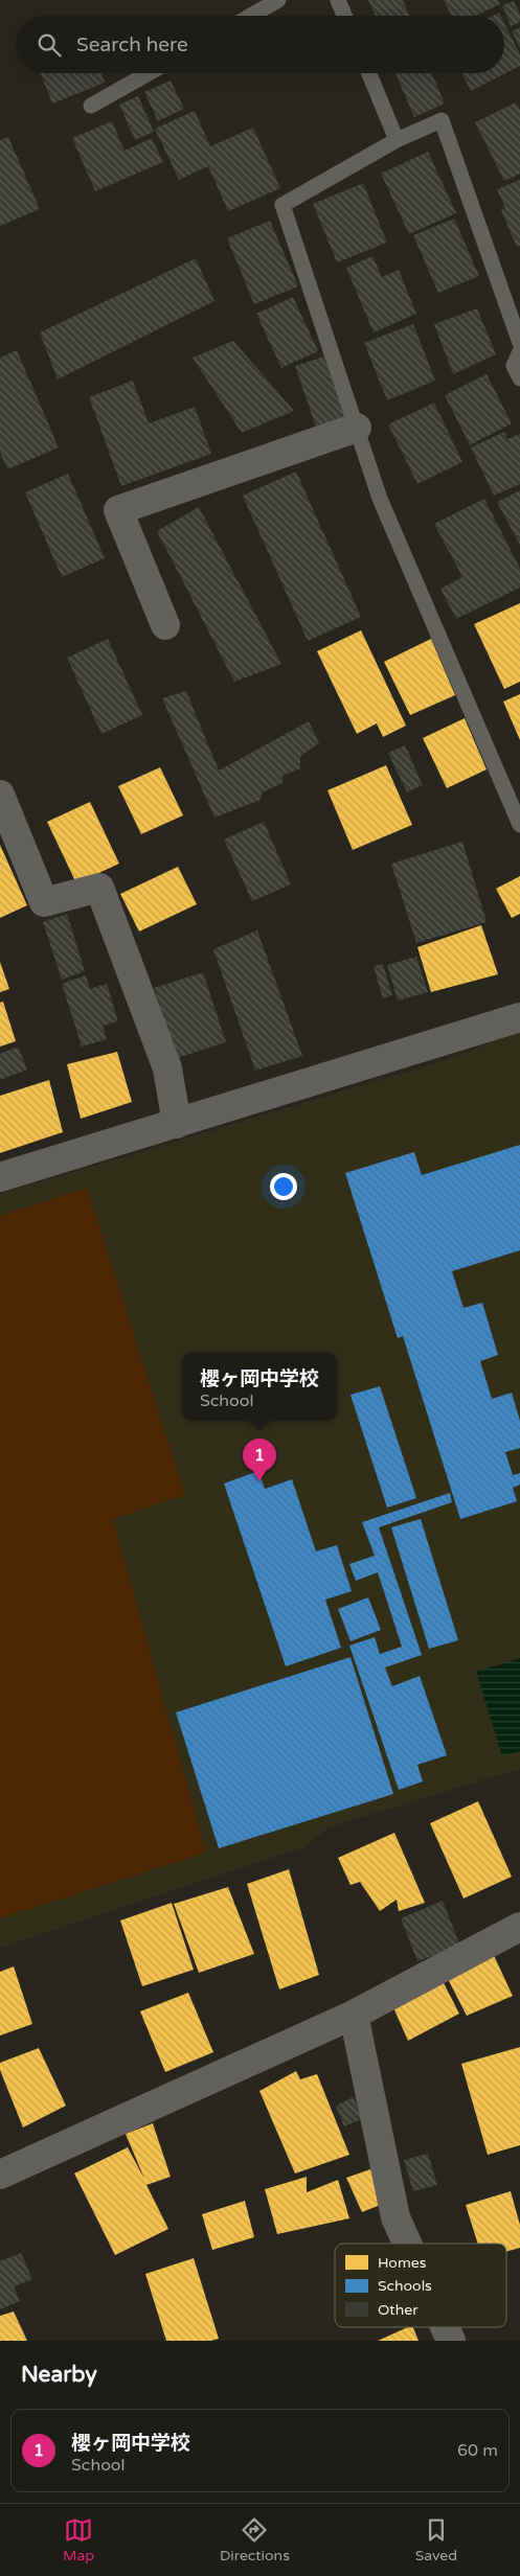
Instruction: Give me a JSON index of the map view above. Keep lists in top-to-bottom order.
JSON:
{
  "legend": ["Homes", "Schools", "Other"],
  "page": {
    "search": "Search here",
    "popup": ["櫻ヶ岡中学校", "School"],
    "pins": "1",
    "heading": "Nearby",
    "list": [
      {
        "mark": "1",
        "name": "櫻ヶ岡中学校",
        "note": "School",
        "value": "60 m"
      }
    ],
    "nav": ["Map", "Directions", "Saved"]
  }
}
